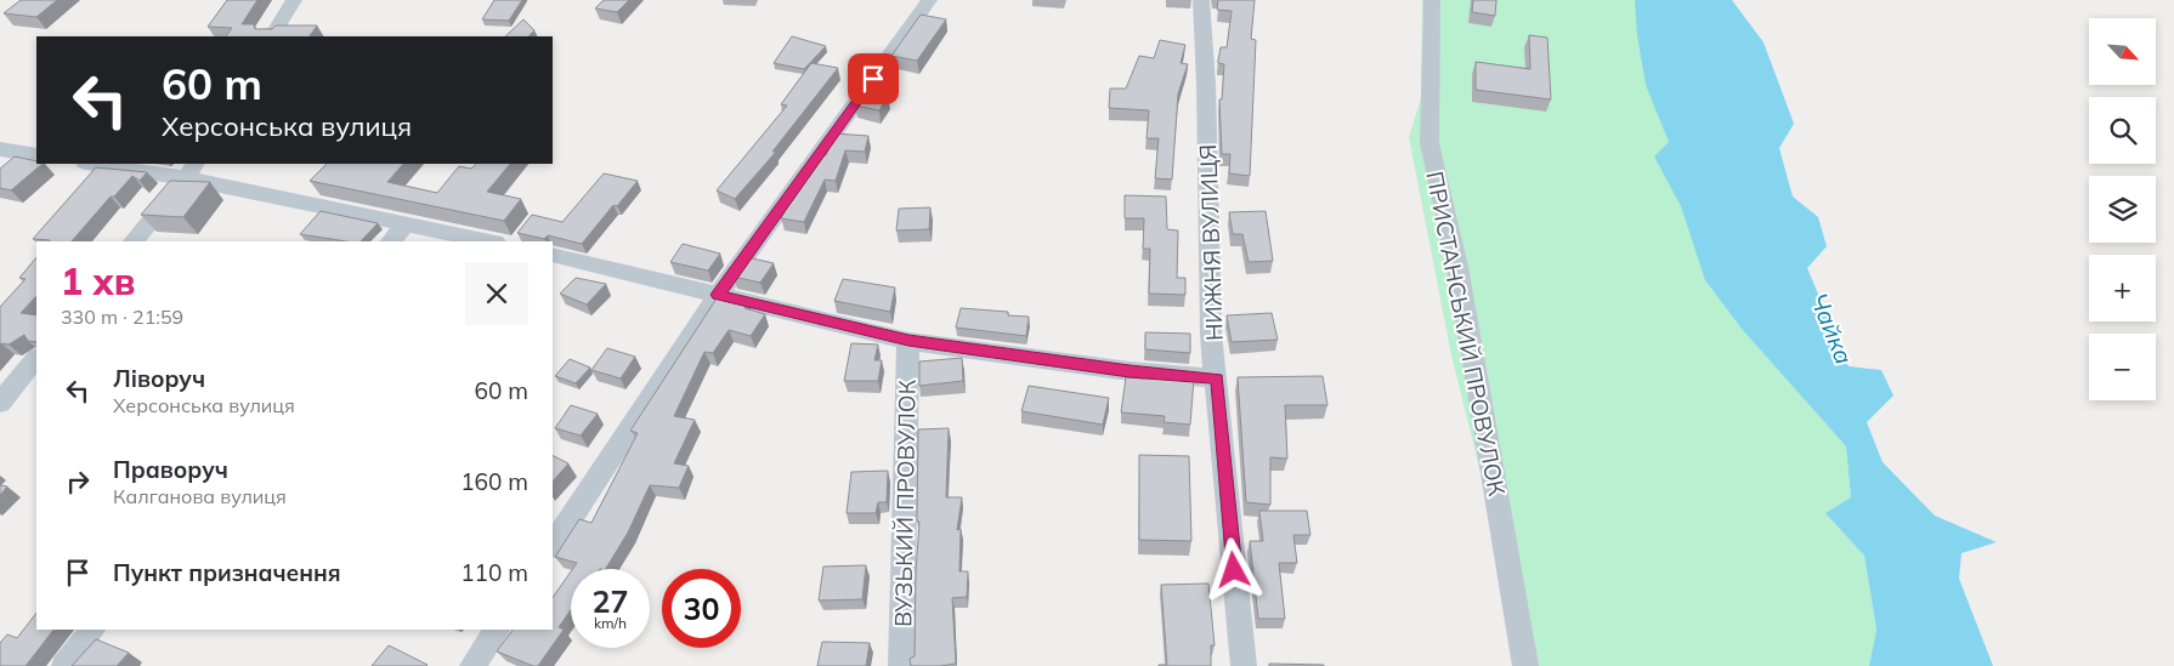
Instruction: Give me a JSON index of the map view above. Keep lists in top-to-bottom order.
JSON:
{
  "streets": {
    "street": ["НИЖНЯ ВУЛИЦЯ", "ПРИСТАНСЬКИЙ ПРОВУЛОК", "ВУЗЬКИЙ ПРОВУЛОК"]
  },
  "water": ["Чайка"],
  "north": "bottom right",
  "page": {
    "map_buttons": ["+", "−"],
    "turn": ["60 m", "Херсонська вулиця"],
    "heading": ["1 хв", "330 m · 21:59"],
    "list": [
      {
        "name": "Ліворуч",
        "note": "Херсонська вулиця",
        "value": "60 m"
      },
      {
        "name": "Праворуч",
        "note": "Калганова вулиця",
        "value": "160 m"
      },
      {
        "name": "Пункт призначення",
        "value": "110 m"
      }
    ],
    "speed": "27 km/h",
    "limit": "30"
  }
}
